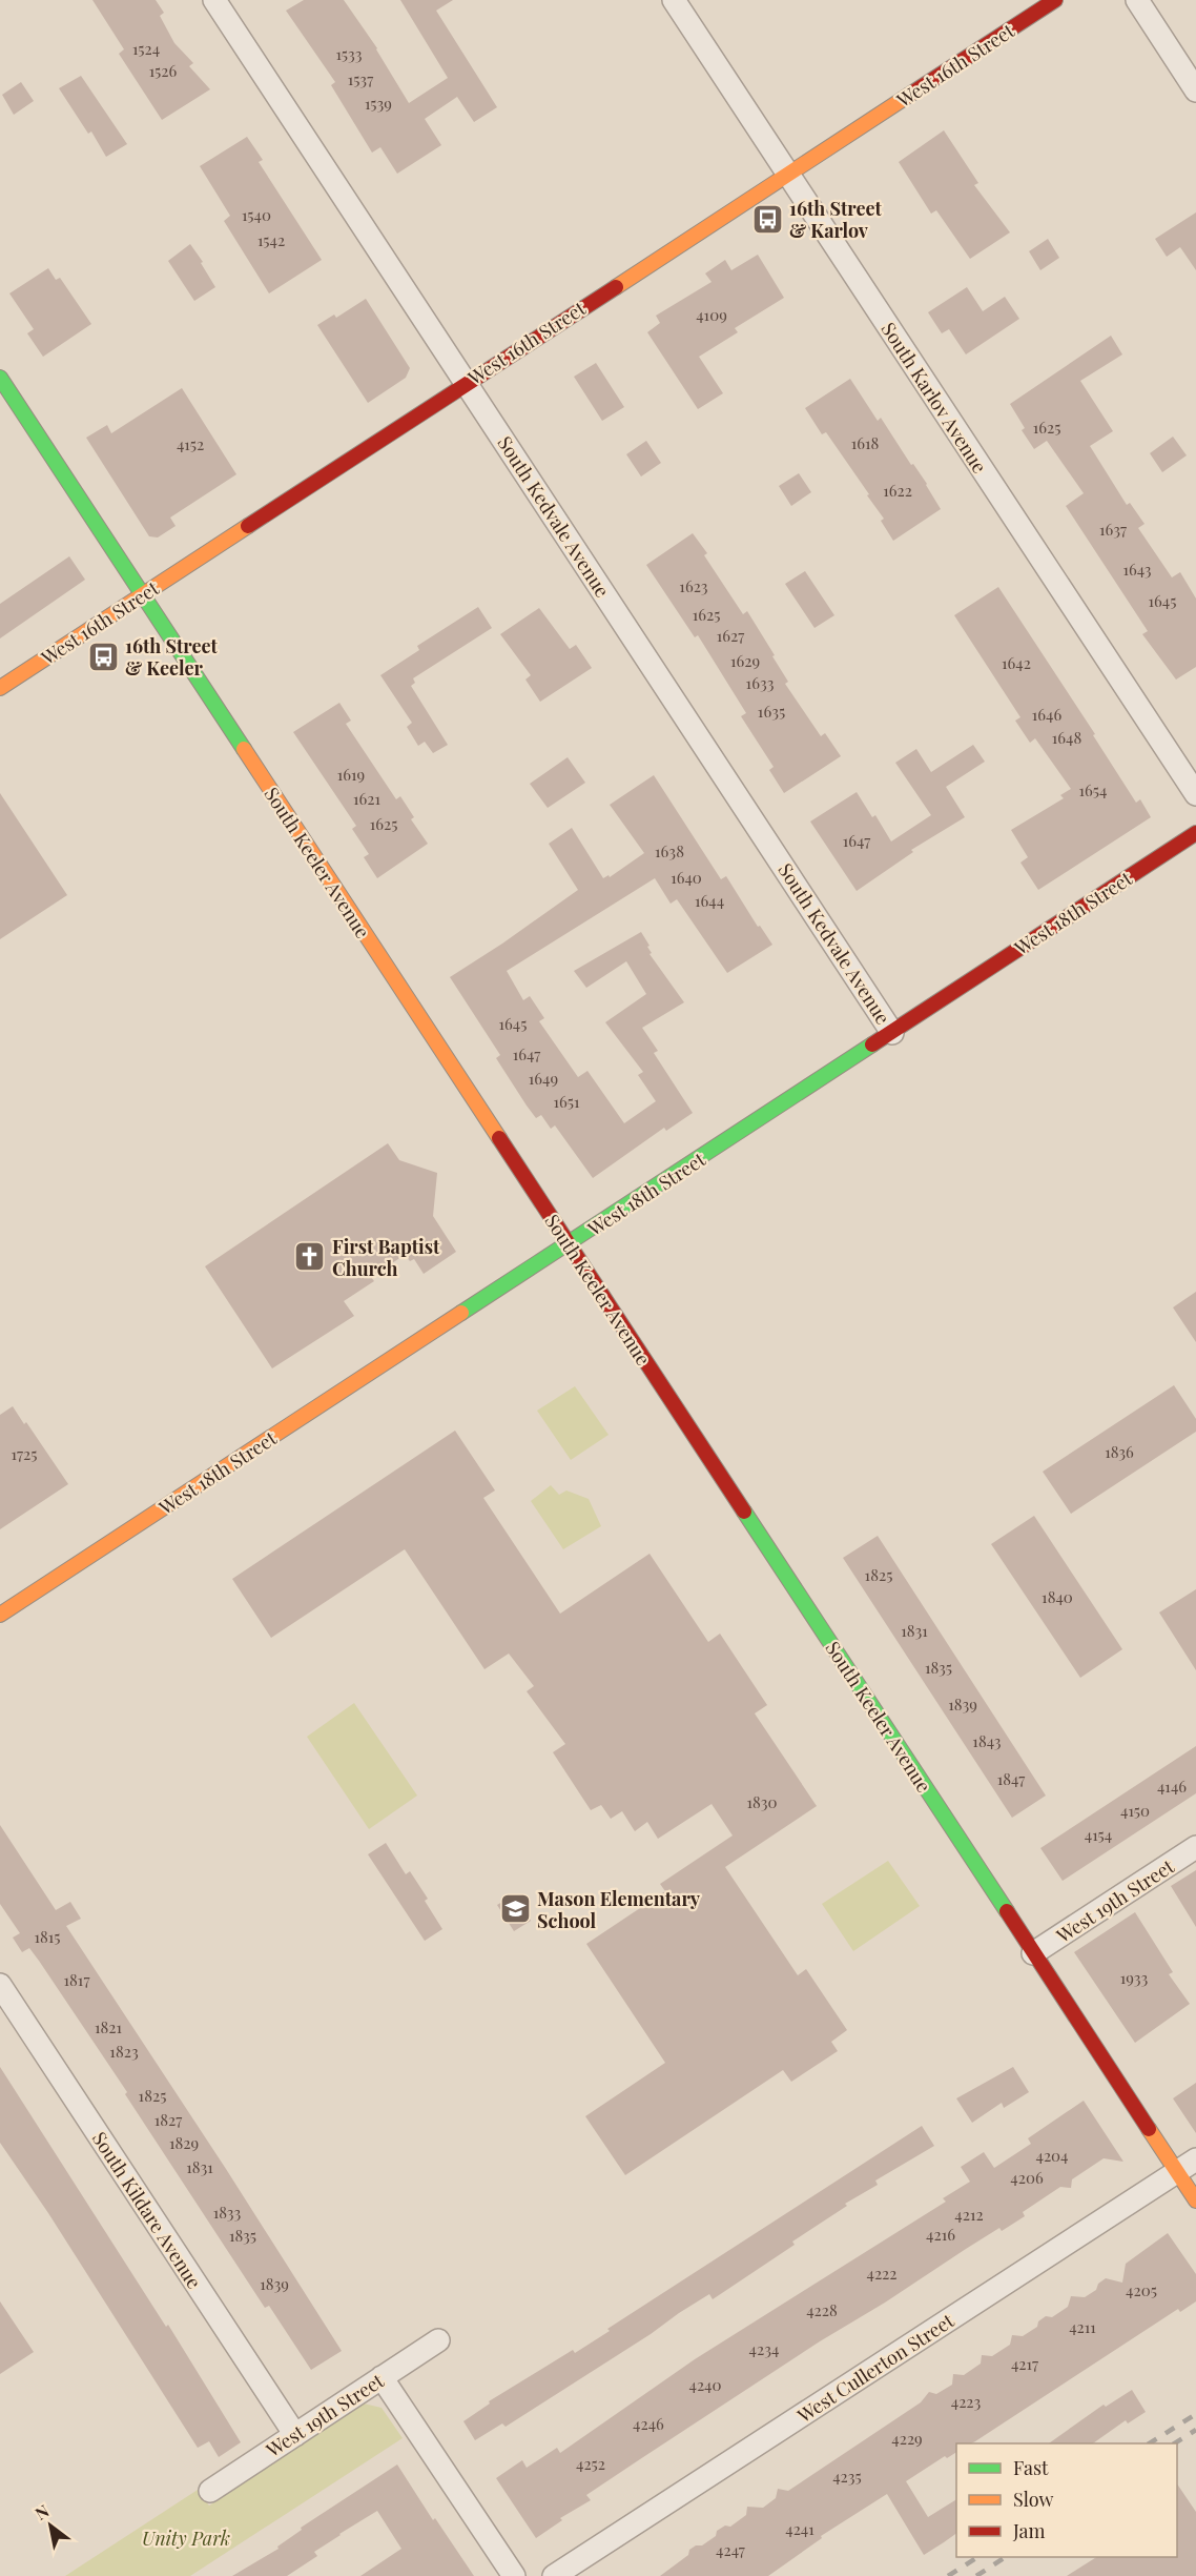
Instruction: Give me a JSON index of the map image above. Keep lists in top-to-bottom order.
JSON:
{
  "streets": {
    "street": [
      "West 16th Street",
      "South Karlov Avenue",
      "South Kedvale Avenue",
      "South Keeler Avenue",
      "West 18th Street",
      "West 19th Street",
      "South Kildare Avenue",
      "West Cullerton Street"
    ]
  },
  "crossings": [
    ["West 16th Street", "South Karlov Avenue"],
    ["West 16th Street", "South Kedvale Avenue"],
    ["West 16th Street", "South Keeler Avenue"],
    ["South Kedvale Avenue", "West 18th Street"],
    ["South Keeler Avenue", "West 18th Street"],
    ["South Keeler Avenue", "West 19th Street"],
    ["South Keeler Avenue", "West Cullerton Street"],
    ["West 19th Street", "South Kildare Avenue"]
  ],
  "parks": ["Unity Park"],
  "places": {
    "bus stop": ["16th Street & Karlov", "16th Street & Keeler"],
    "church": ["First Baptist Church"],
    "school or university": ["Mason Elementary School"]
  },
  "house_numbers": [
    "1524",
    "1533",
    "1526",
    "1537",
    "1539",
    "1540",
    "1542",
    "4109",
    "1625",
    "1618",
    "4152",
    "1622",
    "1637",
    "1643",
    "1623",
    "1645",
    "1625",
    "1627",
    "1629",
    "1642",
    "1633",
    "1635",
    "1646",
    "1648",
    "1619",
    "1654",
    "1621",
    "1625",
    "1647",
    "1638",
    "1640",
    "1644",
    "1645",
    "1647",
    "1649",
    "1651",
    "1836",
    "1725",
    "1825",
    "1840",
    "1831",
    "1835",
    "1839",
    "1843",
    "1847",
    "4146",
    "1830",
    "4150",
    "4154",
    "1815",
    "1933",
    "1817",
    "1821",
    "1823",
    "1825",
    "1827",
    "1829",
    "4204",
    "1831",
    "4206",
    "1833",
    "4212",
    "4216",
    "1835",
    "4222",
    "1839",
    "4205",
    "4228",
    "4211",
    "4234",
    "4217",
    "4240",
    "4223",
    "4246",
    "4229",
    "4252",
    "4235",
    "4241",
    "4247"
  ],
  "legend": ["Fast", "Slow", "Jam"],
  "north": "top left"
}
